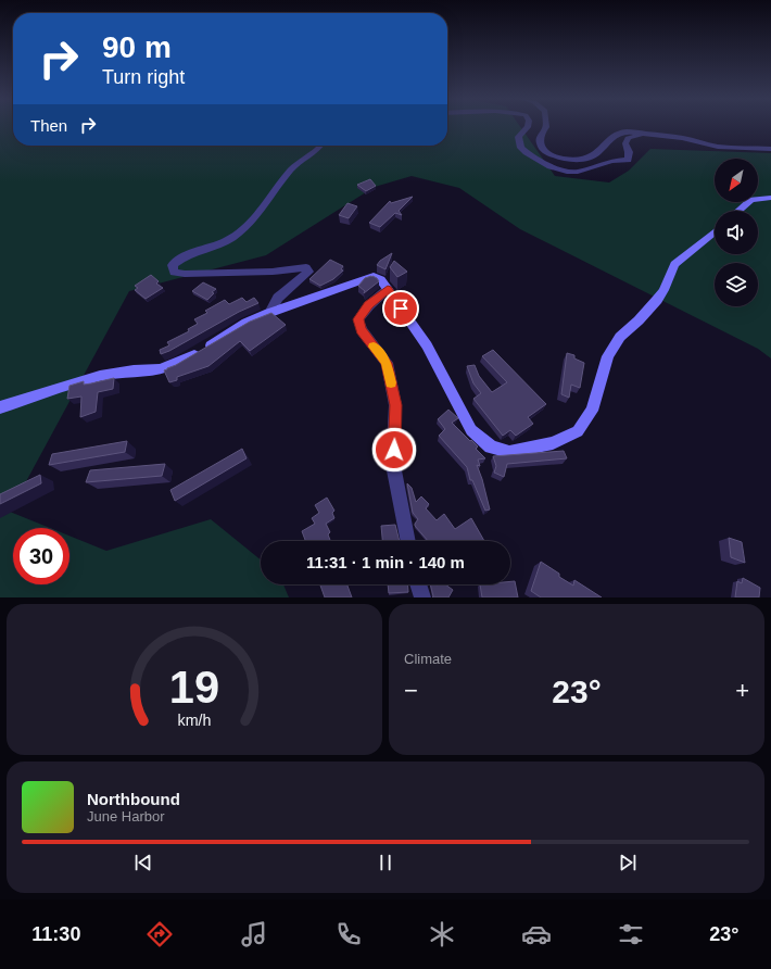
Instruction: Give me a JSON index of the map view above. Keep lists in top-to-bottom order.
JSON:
{
  "north": "bottom left",
  "page": {
    "turn": ["90 m", "Turn right"],
    "then": "Then",
    "limit": "30",
    "trip": "11:31 · 1 min · 140 m",
    "tile": "Climate",
    "heat": ["−", "23°", "+"],
    "song": ["Northbound", "June Harbor"],
    "tabs": ["11:30", "23°"],
    "gauge": ["19", "km/h"]
  }
}
